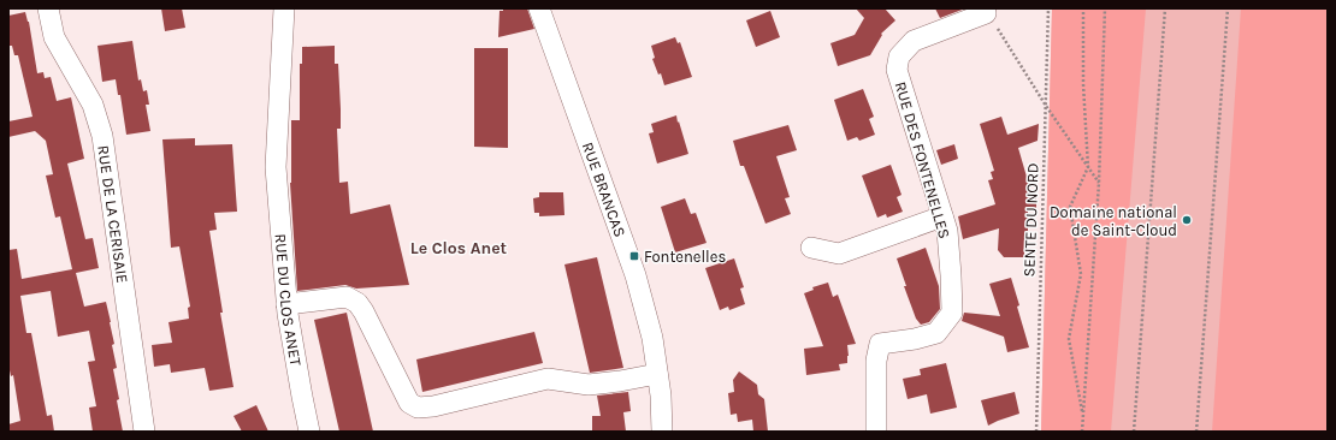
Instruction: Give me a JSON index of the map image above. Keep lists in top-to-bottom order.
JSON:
{
  "streets": {
    "street": [
      "RUE DES FONTENELLES",
      "RUE BRANCAS",
      "RUE DE LA CERISAIE",
      "RUE DU CLOS ANET"
    ],
    "path": ["SENTE DU NORD"]
  },
  "districts": ["Le Clos Anet"],
  "places": {
    "other": ["Domaine national de Saint-Cloud"],
    "transit": ["Fontenelles"]
  }
}
